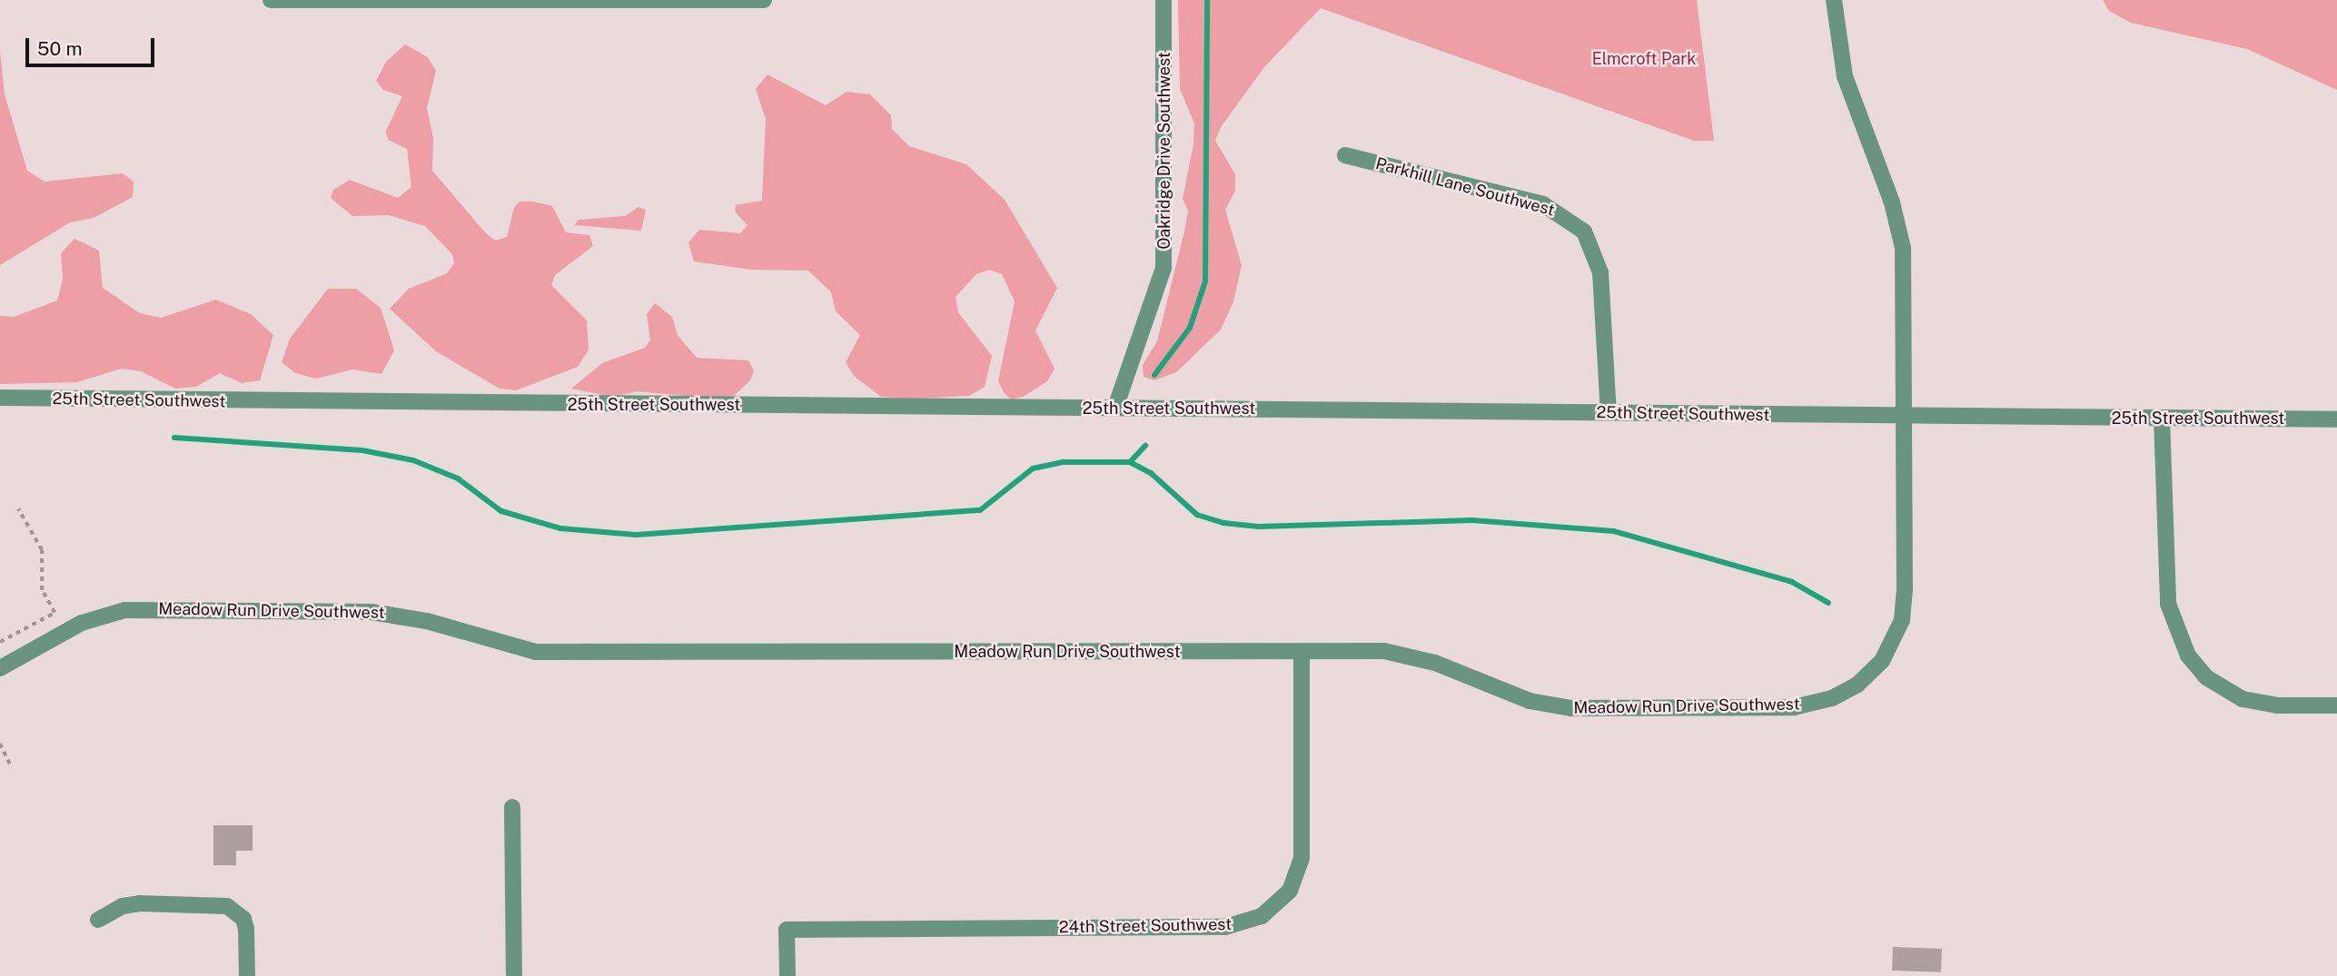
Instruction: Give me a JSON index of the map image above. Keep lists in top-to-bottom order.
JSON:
{
  "streets": {
    "street": [
      "Oakridge Drive Southwest",
      "Parkhill Lane Southwest",
      "25th Street Southwest",
      "Meadow Run Drive Southwest",
      "24th Street Southwest"
    ]
  },
  "crossings": [
    ["Oakridge Drive Southwest", "25th Street Southwest"],
    ["Parkhill Lane Southwest", "25th Street Southwest"],
    ["25th Street Southwest", "Meadow Run Drive Southwest"],
    ["Meadow Run Drive Southwest", "24th Street Southwest"]
  ],
  "parks": ["Elmcroft Park"],
  "scale_bar": "50 m"
}
